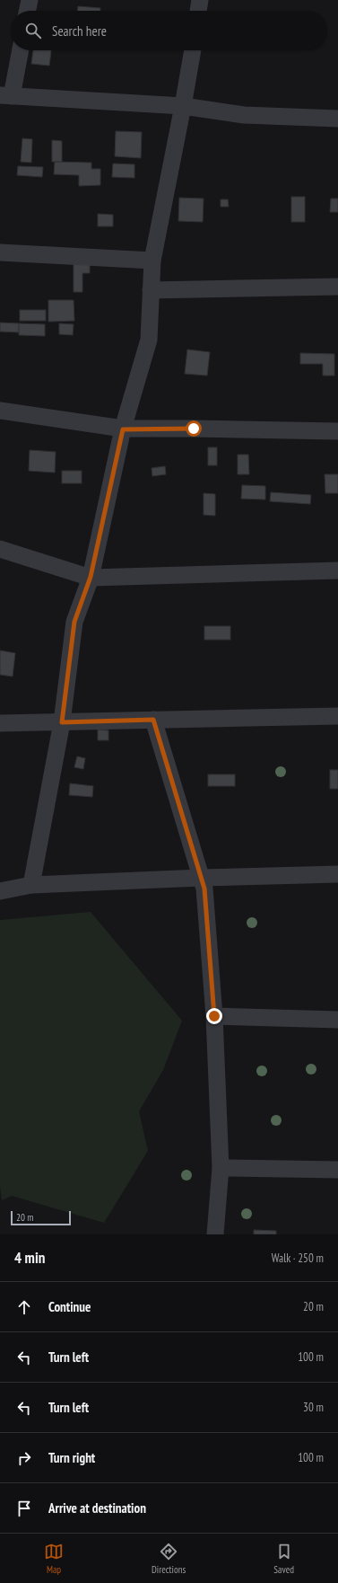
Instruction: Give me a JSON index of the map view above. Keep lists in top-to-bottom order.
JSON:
{
  "scale_bar": "20 m",
  "page": {
    "search": "Search here",
    "scale": "20 m",
    "heading": ["4 min", "Walk · 250 m"],
    "list": [
      ["Continue", "20 m"],
      ["Turn left", "100 m"],
      ["Turn left", "30 m"],
      ["Turn right", "100 m"],
      "Arrive at destination"
    ],
    "nav": ["Map", "Directions", "Saved"]
  }
}
